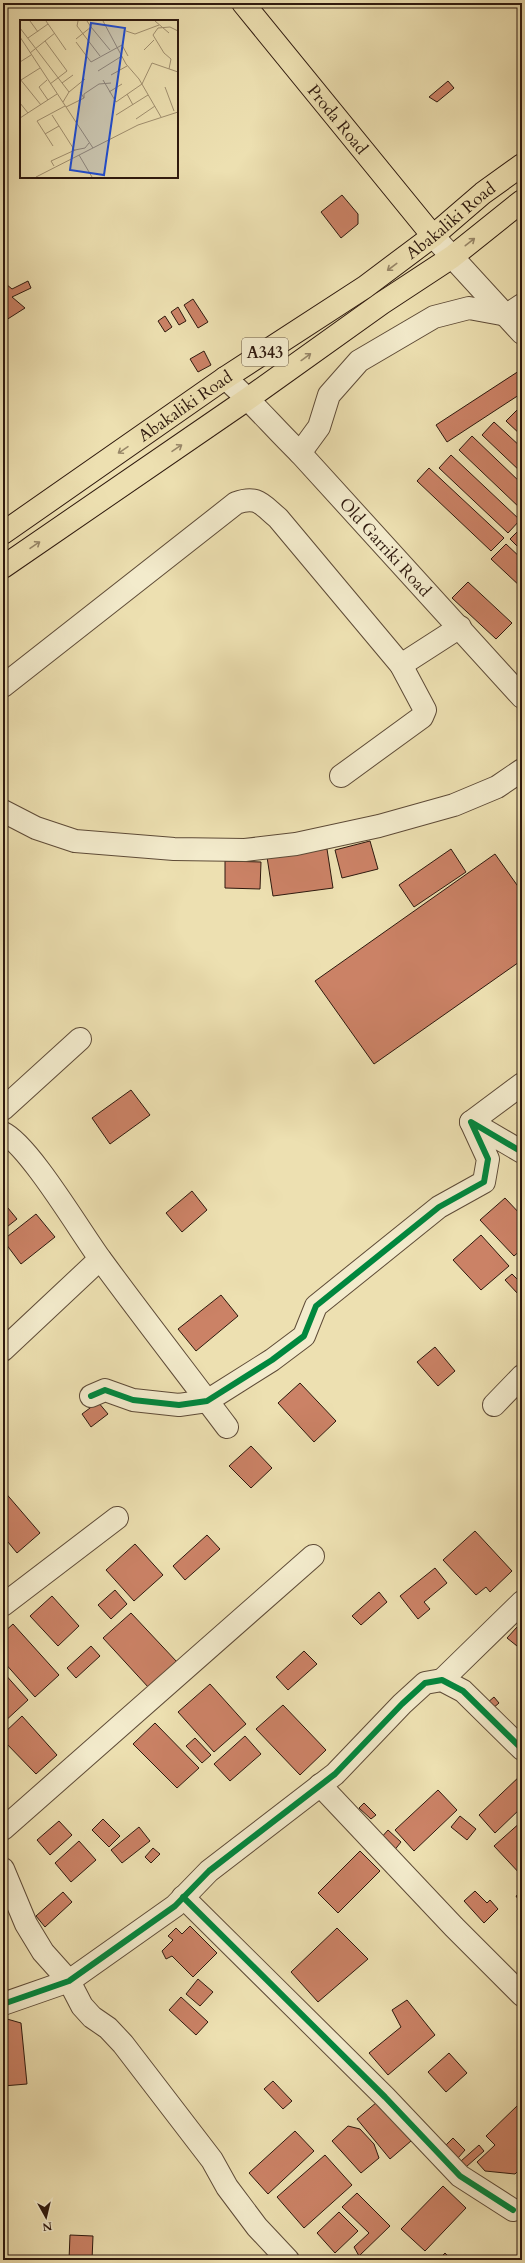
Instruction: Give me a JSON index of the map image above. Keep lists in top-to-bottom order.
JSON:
{
  "streets": {
    "main road": ["Proda Road", "Abakaliki Road", "A343"],
    "street": ["Old Garriki Road"]
  },
  "crossings": [
    ["Proda Road", "Abakaliki Road"],
    ["Abakaliki Road", "Old Garriki Road"]
  ],
  "north": "bottom"
}
